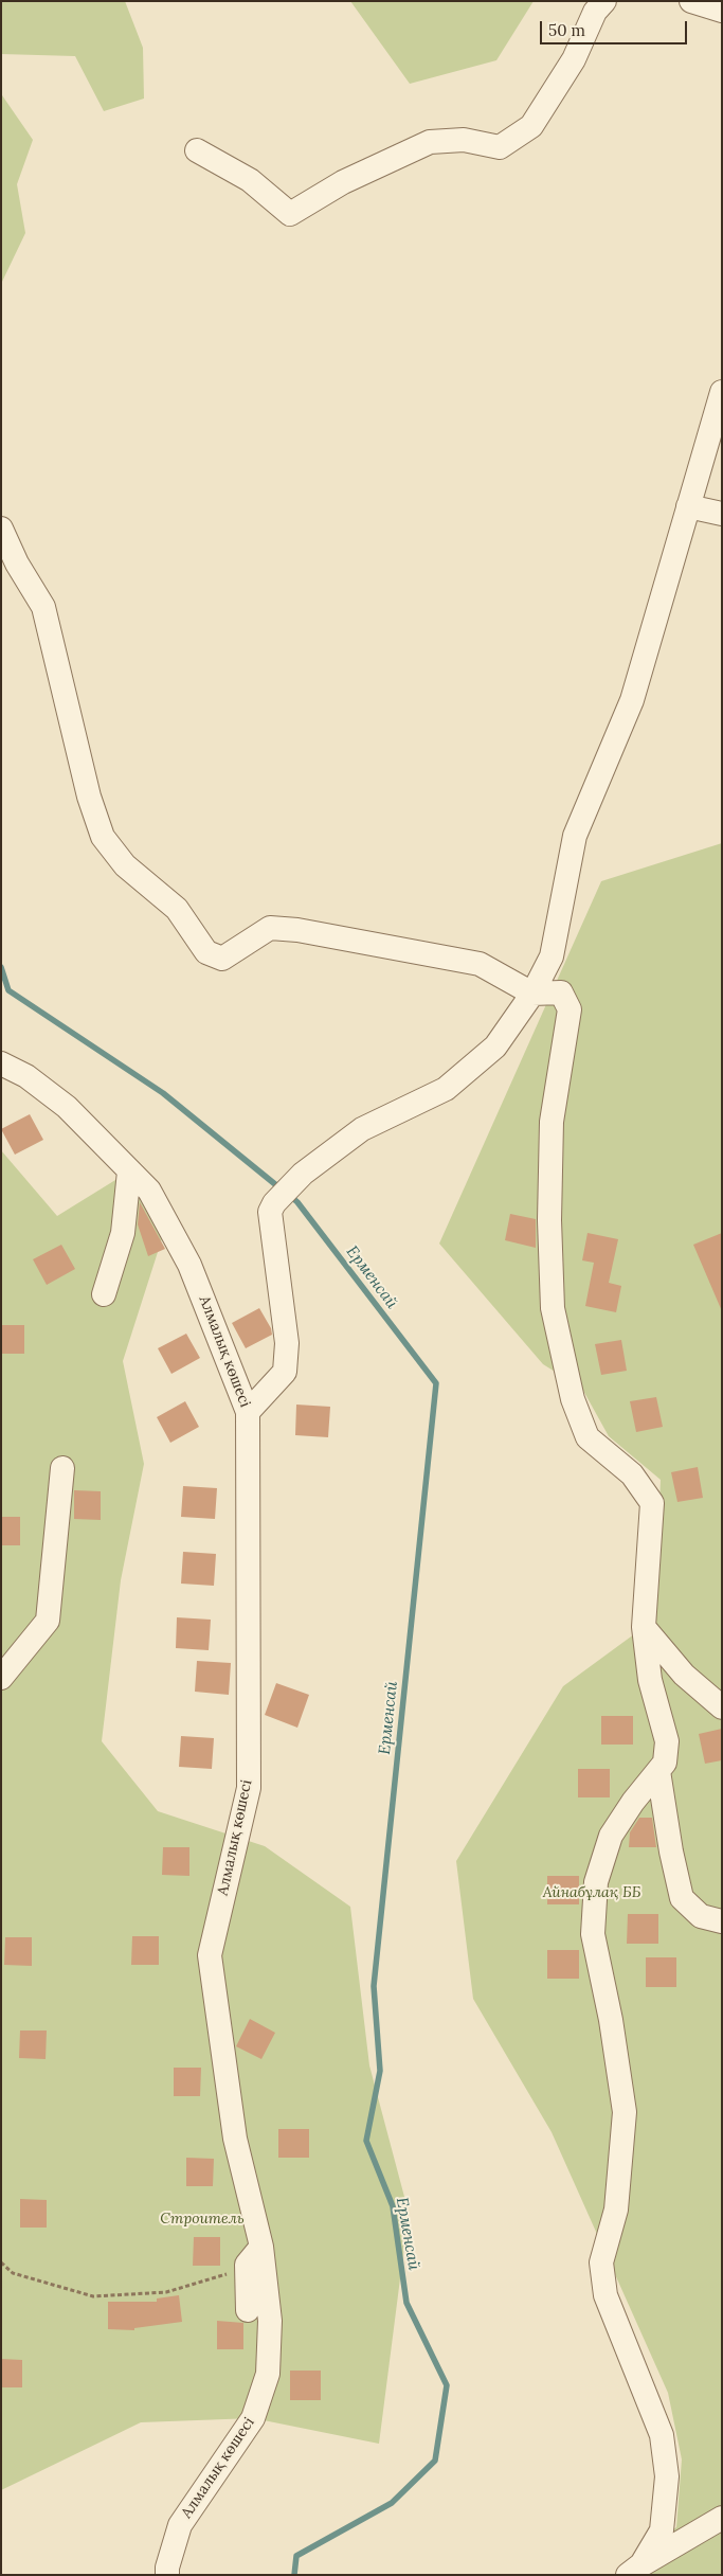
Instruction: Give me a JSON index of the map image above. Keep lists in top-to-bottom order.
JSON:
{
  "streets": {
    "street": ["Алмалық көшесі"]
  },
  "water": ["Ерменсай"],
  "parks": ["Айнабұлақ ББ", "Строитель"],
  "scale_bar": "50 m"
}
